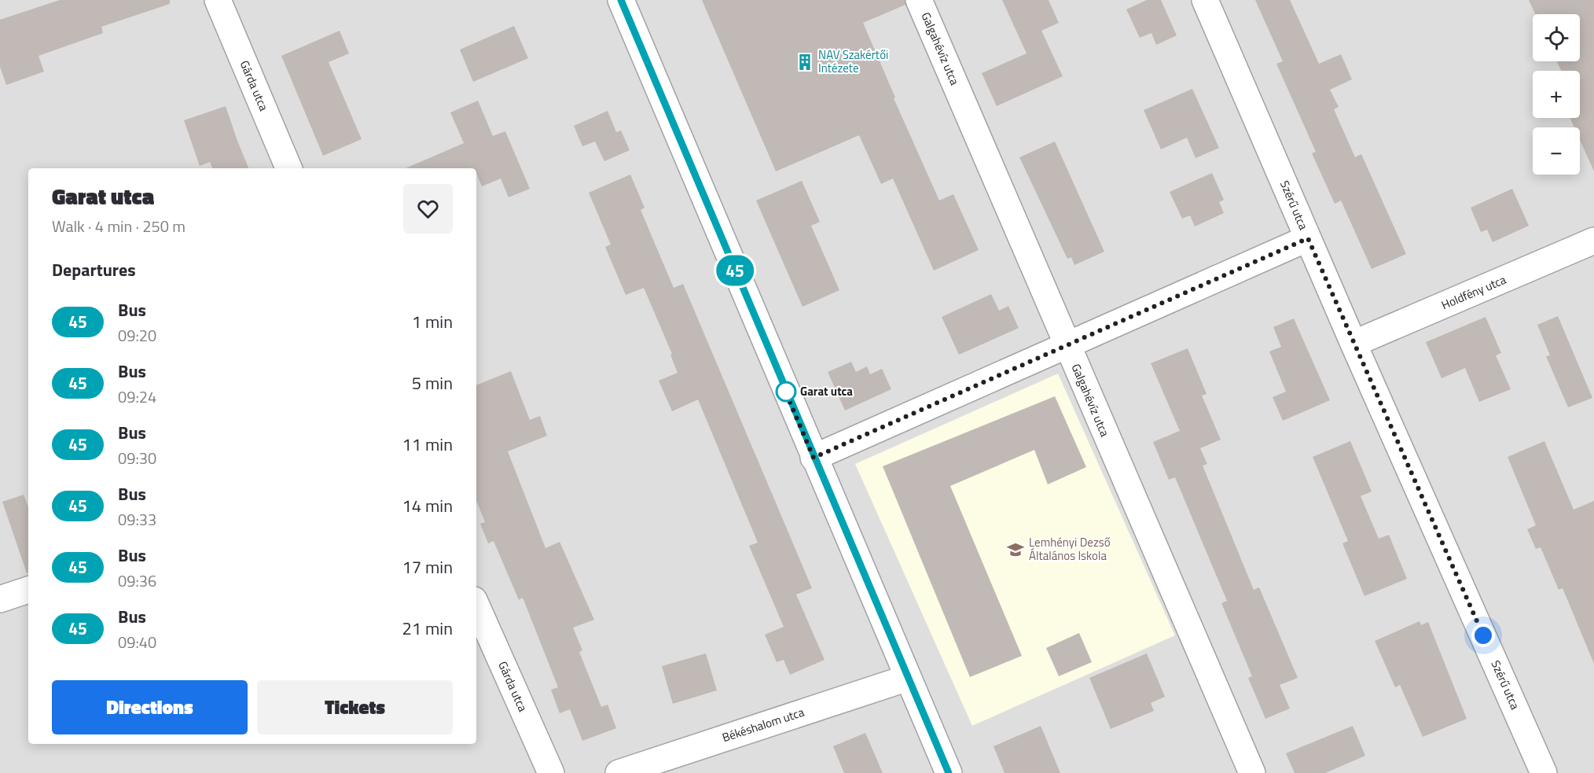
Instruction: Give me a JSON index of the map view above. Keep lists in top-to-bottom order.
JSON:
{
  "streets": {
    "street": [
      "Galgahévíz utca",
      "Gárda utca",
      "Szérű utca",
      "Holdfény utca",
      "Békéshalom utca"
    ]
  },
  "crossings": [
    ["Szérű utca", "Holdfény utca"]
  ],
  "places": {
    "building": ["NAV Szakértői Intézete"],
    "other": ["Garat utca"],
    "school or university": ["Lemhényi Dezső Általános Iskola"]
  },
  "lines": ["bus line 45"],
  "page": {
    "on_map": "45",
    "map_buttons": ["+", "−"],
    "heading": [
      ["Garat utca", "Walk · 4 min · 250 m"],
      "Departures"
    ],
    "list": [
      {
        "mark": "45",
        "name": "Bus",
        "note": "09:20",
        "value": "1 min"
      },
      {
        "mark": "45",
        "name": "Bus",
        "note": "09:24",
        "value": "5 min"
      },
      {
        "mark": "45",
        "name": "Bus",
        "note": "09:30",
        "value": "11 min"
      },
      {
        "mark": "45",
        "name": "Bus",
        "note": "09:33",
        "value": "14 min"
      },
      {
        "mark": "45",
        "name": "Bus",
        "note": "09:36",
        "value": "17 min"
      },
      {
        "mark": "45",
        "name": "Bus",
        "note": "09:40",
        "value": "21 min"
      }
    ],
    "buttons": ["Directions", "Tickets"]
  }
}
